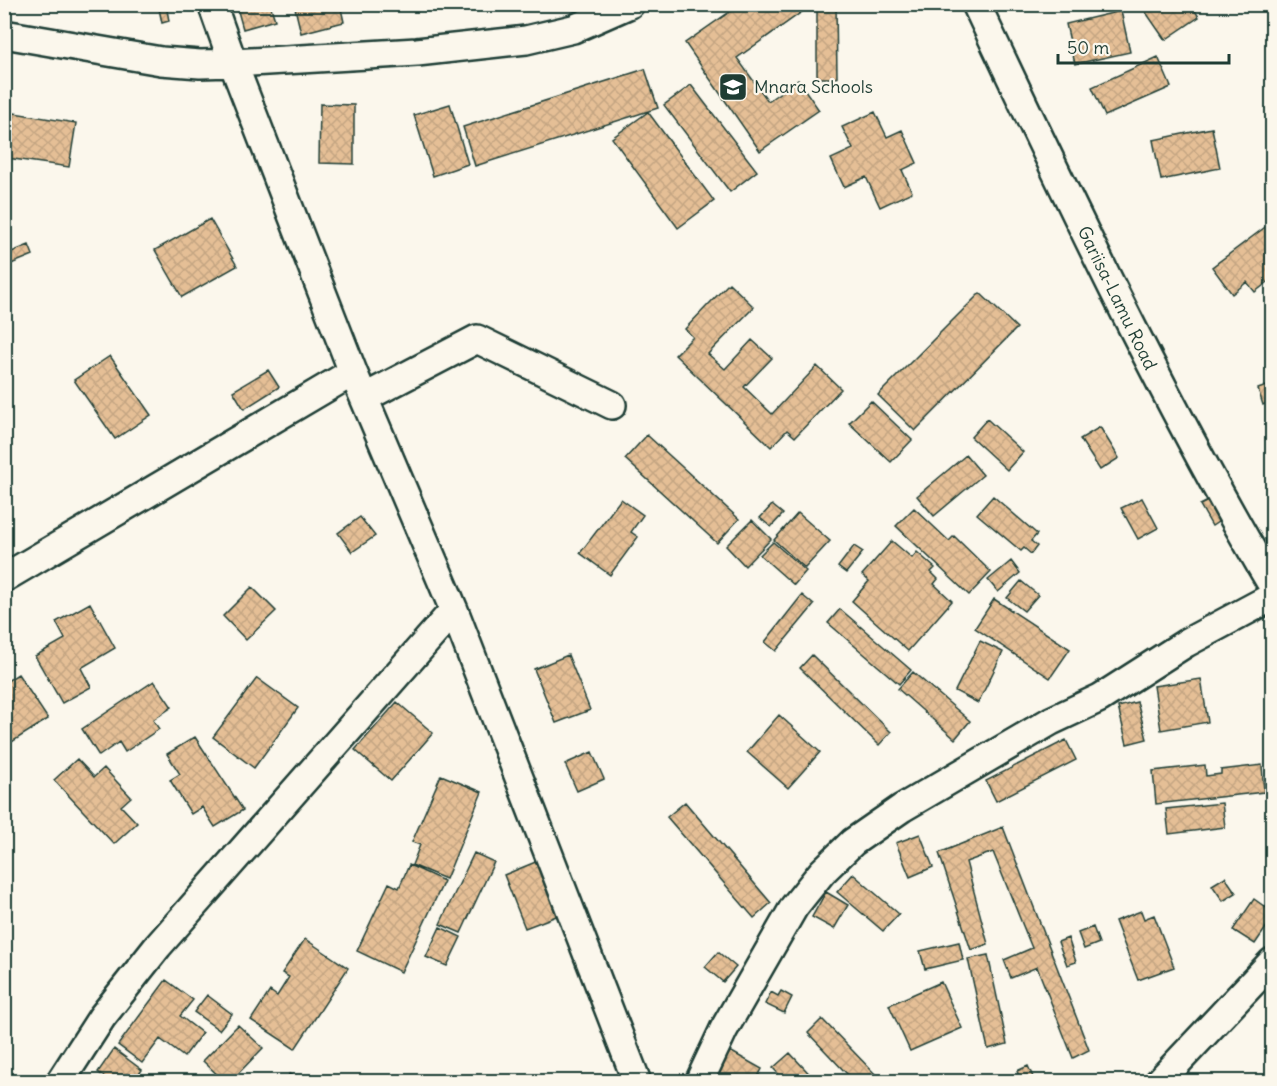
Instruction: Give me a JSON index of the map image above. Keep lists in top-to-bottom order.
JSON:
{
  "streets": {
    "street": ["Gariisa-Lamu Road"]
  },
  "places": {
    "school or university": ["Mnara Schools"]
  },
  "scale_bar": "50 m"
}
